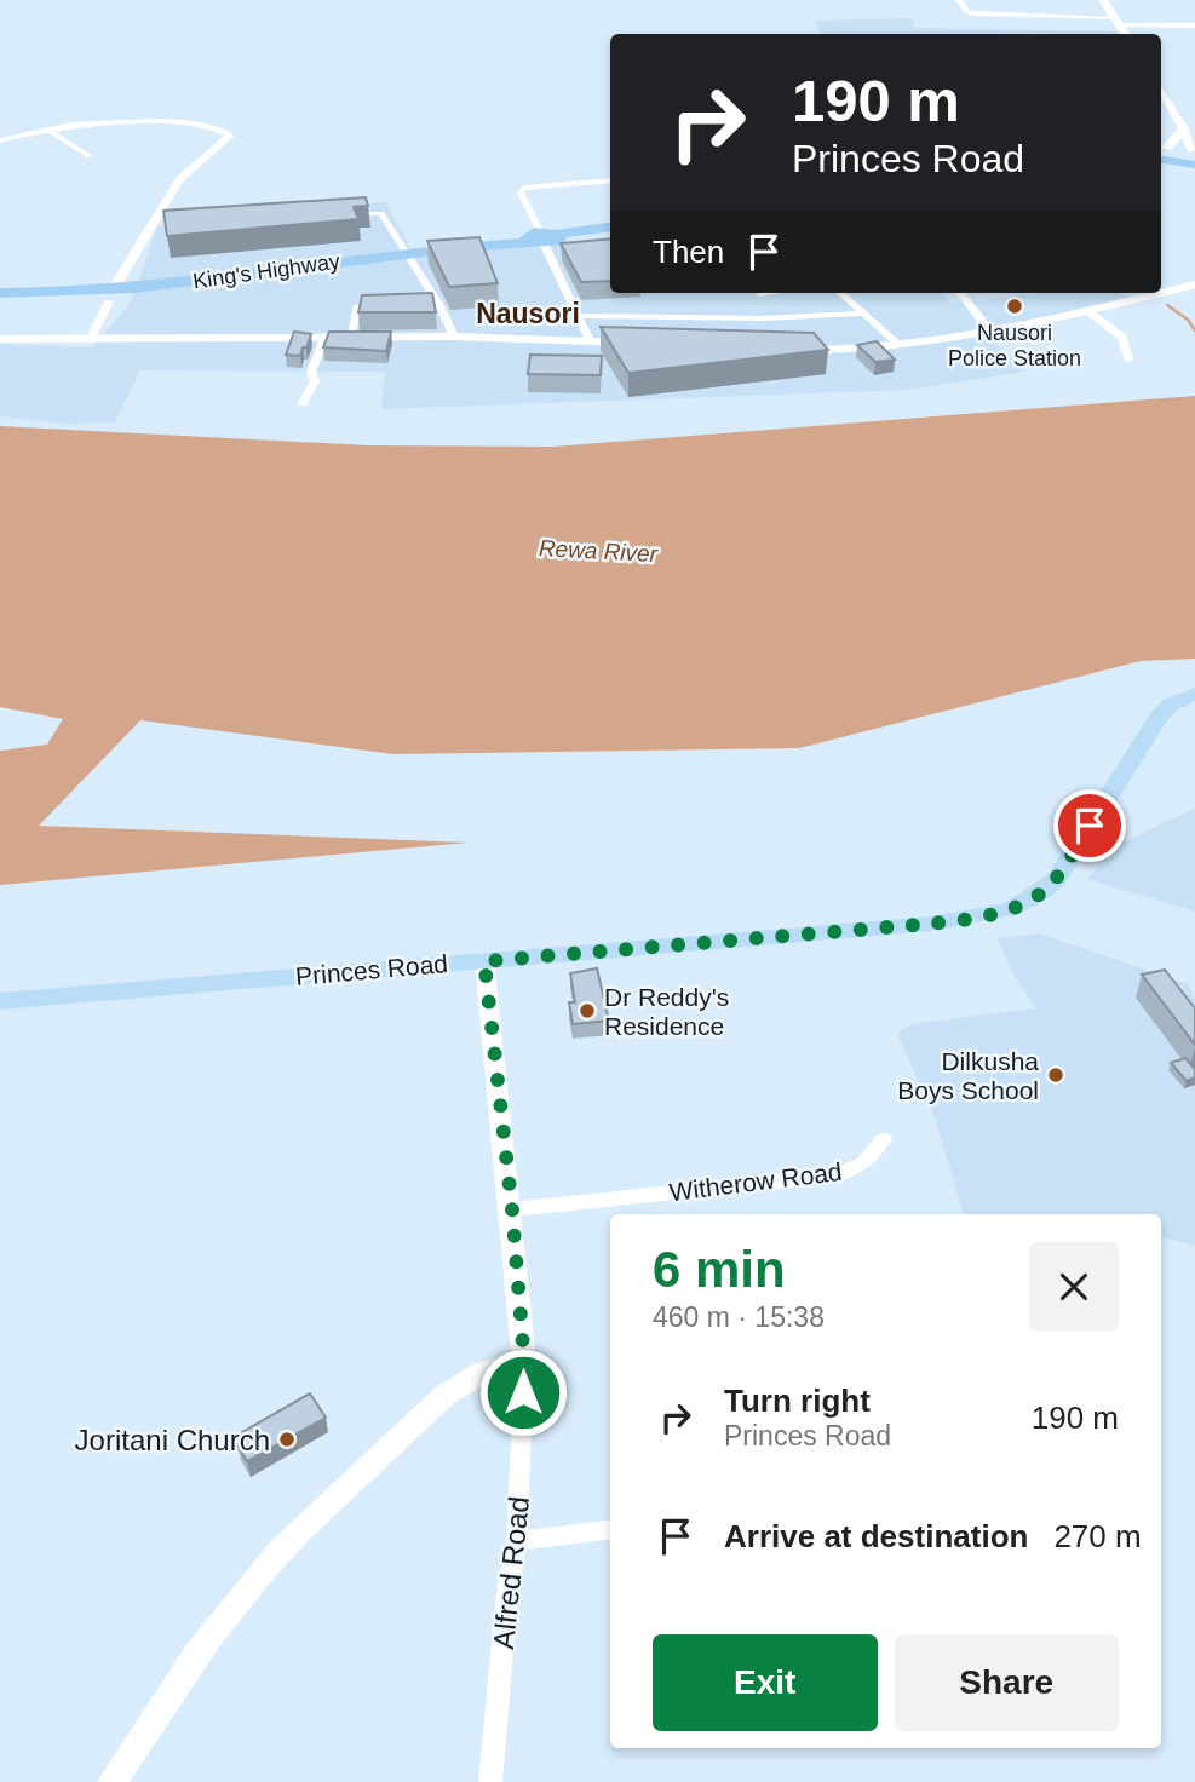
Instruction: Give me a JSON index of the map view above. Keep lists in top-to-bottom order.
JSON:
{
  "streets": {
    "highway": ["King's Highway"],
    "main road": ["Princes Road"],
    "street": ["Witherow Road", "Alfred Road"]
  },
  "districts": ["Nausori"],
  "water": ["Rewa River"],
  "places": [
    "Nausori Police Station",
    "Dr Reddy's Residence",
    "Dilkusha Boys School",
    "Joritani Church"
  ],
  "page": {
    "turn": ["190 m", "Princes Road"],
    "then": "Then",
    "heading": ["6 min", "460 m · 15:38"],
    "list": [
      {
        "name": "Turn right",
        "note": "Princes Road",
        "value": "190 m"
      },
      {
        "name": "Arrive at destination",
        "value": "270 m"
      }
    ],
    "buttons": ["Exit", "Share"]
  }
}
